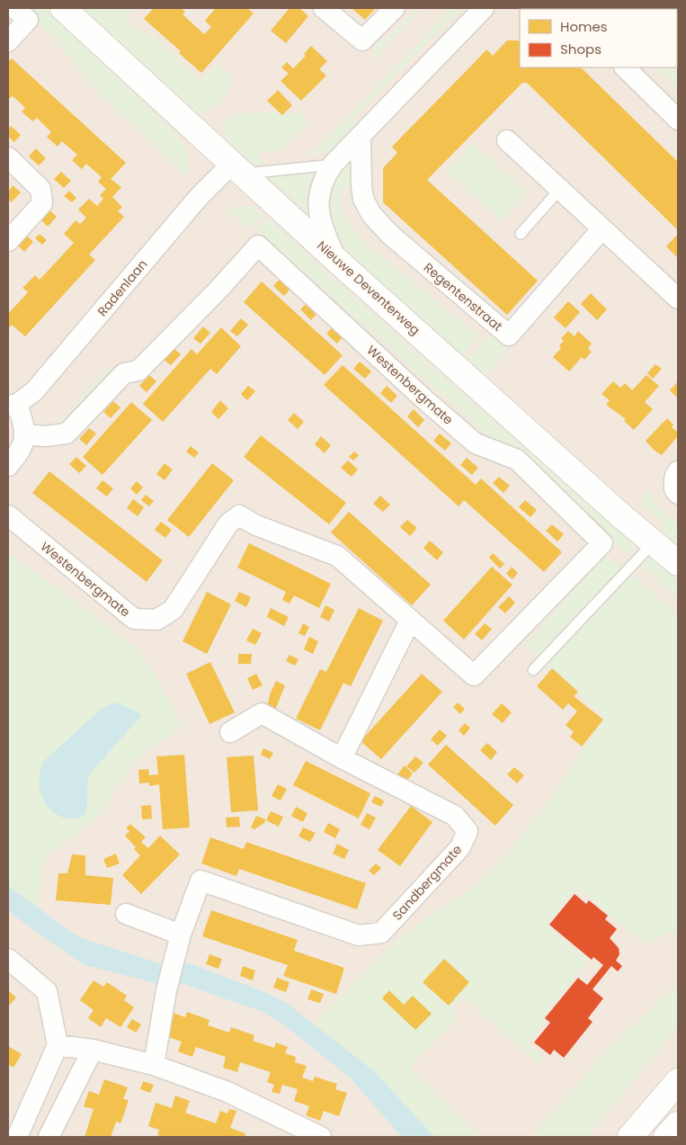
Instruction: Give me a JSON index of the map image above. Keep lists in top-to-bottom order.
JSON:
{
  "streets": {
    "main road": ["Nieuwe Deventerweg"],
    "street": [
      "Radenlaan",
      "Regentenstraat",
      "Westenbergmate",
      "Sandbergmate"
    ]
  },
  "crossings": [
    ["Radenlaan", "Nieuwe Deventerweg"]
  ],
  "legend": ["Homes", "Shops"]
}
